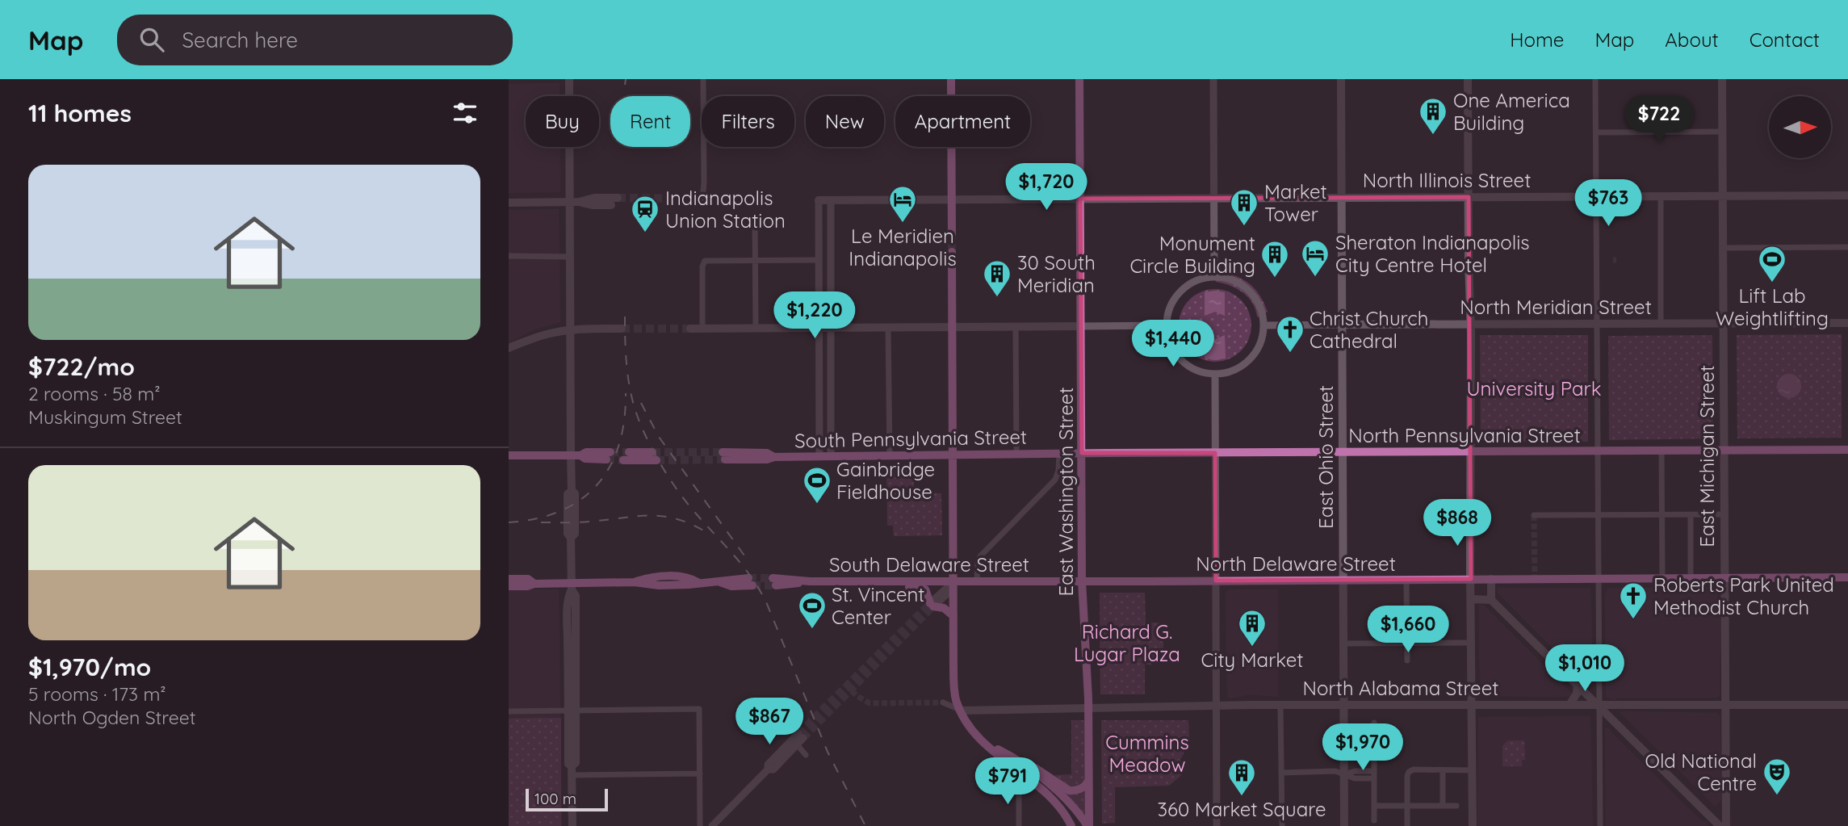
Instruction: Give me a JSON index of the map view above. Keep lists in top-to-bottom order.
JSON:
{
  "streets": {
    "main road": [
      "North Illinois Street",
      "North Meridian Street",
      "North Pennsylvania Street",
      "South Pennsylvania Street",
      "East Michigan Street",
      "East Ohio Street",
      "East Washington Street",
      "North Delaware Street",
      "South Delaware Street",
      "North Alabama Street"
    ]
  },
  "crossings": [
    ["North Illinois Street", "East Michigan Street"],
    ["North Illinois Street", "East Ohio Street"],
    ["North Illinois Street", "East Washington Street"],
    ["North Meridian Street", "East Michigan Street"],
    ["North Meridian Street", "East Ohio Street"],
    ["North Pennsylvania Street", "South Pennsylvania Street"],
    ["North Pennsylvania Street", "East Michigan Street"],
    ["North Pennsylvania Street", "East Ohio Street"],
    ["North Pennsylvania Street", "East Washington Street"],
    ["South Pennsylvania Street", "East Washington Street"],
    ["East Michigan Street", "North Delaware Street"],
    ["East Michigan Street", "North Alabama Street"],
    ["East Ohio Street", "North Delaware Street"],
    ["East Ohio Street", "North Alabama Street"],
    ["East Washington Street", "North Delaware Street"],
    ["East Washington Street", "South Delaware Street"],
    ["East Washington Street", "North Alabama Street"],
    ["North Delaware Street", "South Delaware Street"]
  ],
  "parks": ["University Park", "Richard G. Lugar Plaza", "Cummins Meadow"],
  "places": {
    "building": [
      "One America Building",
      "Market Tower",
      "Monument Circle Building",
      "30 South Meridian",
      "City Market",
      "360 Market Square"
    ],
    "hotel": ["Le Meridien Indianapolis", "Sheraton Indianapolis City Centre Hotel"],
    "station": ["Indianapolis Union Station"],
    "sports": ["Lift Lab Weightlifting", "Gainbridge Fieldhouse", "St. Vincent Center"],
    "church": ["Christ Church Cathedral", "Roberts Park United Methodist Church"],
    "theatre": ["Old National Centre"]
  },
  "scale_bar": "100 m",
  "north": "right",
  "page": {
    "header": "Map",
    "search": "Search here",
    "nav": [
      "Home",
      "Map",
      "About",
      "Contact"
    ],
    "heading": "11 homes",
    "price": [
      "$722",
      "$1,720",
      "$763",
      "$1,220",
      "$1,440",
      "$868",
      "$1,660",
      "$1,010",
      "$867",
      "$1,970",
      "$791"
    ],
    "chip": [
      "Buy",
      "Rent",
      "Filters",
      "New",
      "Apartment"
    ],
    "list": [
      {
        "name": "$722/mo",
        "note": "2 rooms · 58 m² · Muskingum Street"
      },
      {
        "name": "$1,970/mo",
        "note": "5 rooms · 173 m² · North Ogden Street"
      }
    ],
    "scale": "100 m"
  }
}
